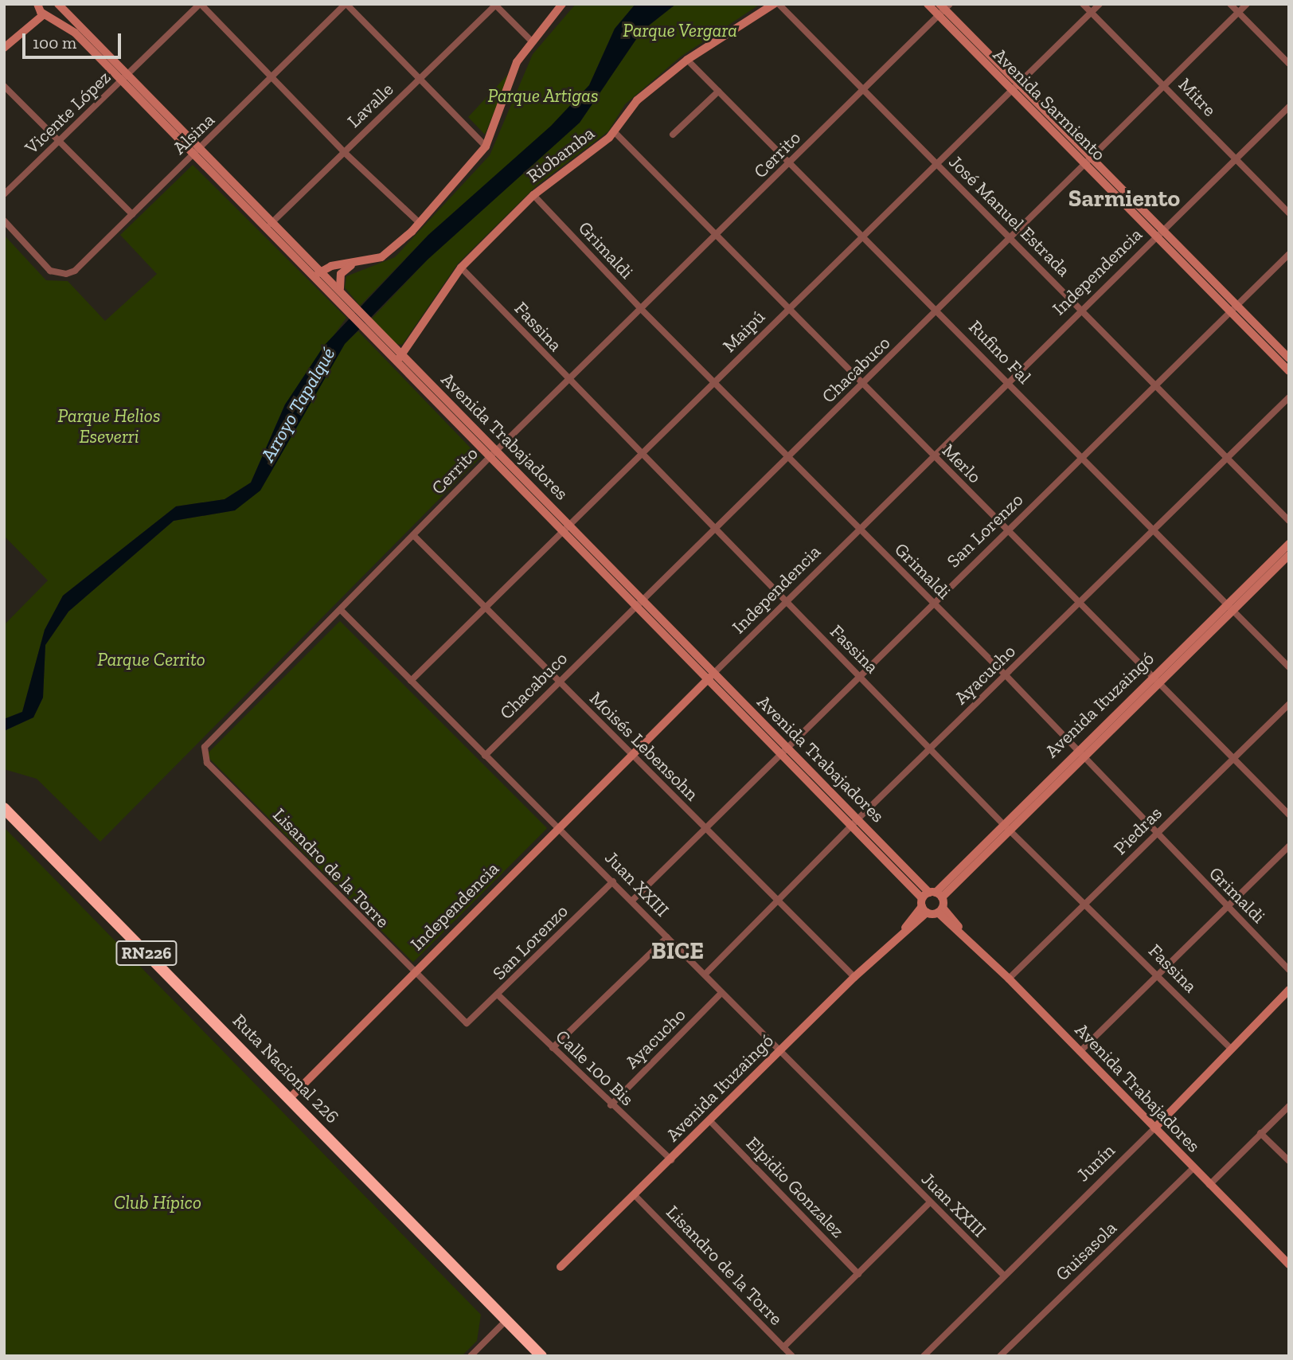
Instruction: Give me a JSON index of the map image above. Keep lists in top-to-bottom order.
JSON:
{
  "streets": {
    "highway": ["RN226", "Ruta Nacional 226"],
    "main road": [
      "Avenida Sarmiento",
      "Riobamba",
      "Independencia",
      "Avenida Trabajadores",
      "Avenida Ituzaingó",
      "Junín"
    ],
    "street": [
      "Mitre",
      "Lavalle",
      "Vicente López",
      "Alsina",
      "Cerrito",
      "José Manuel Estrada",
      "Grimaldi",
      "Fassina",
      "Maipú",
      "Rufino Fal",
      "Chacabuco",
      "Merlo",
      "San Lorenzo",
      "Ayacucho",
      "Moisés Lebensohn",
      "Piedras",
      "Lisandro de la Torre",
      "Juan XXIII",
      "Calle 100 Bis",
      "Elpidio Gonzalez",
      "Guisasola"
    ]
  },
  "crossings": [
    ["Mitre", "Independencia"],
    ["Mitre", "Maipú"],
    ["Mitre", "Chacabuco"],
    ["Avenida Sarmiento", "Cerrito"],
    ["Avenida Sarmiento", "Independencia"],
    ["Avenida Sarmiento", "Maipú"],
    ["Avenida Sarmiento", "Chacabuco"],
    ["Avenida Sarmiento", "San Lorenzo"],
    ["Lavalle", "Avenida Trabajadores"],
    ["Vicente López", "Avenida Trabajadores"],
    ["Alsina", "Avenida Trabajadores"],
    ["Riobamba", "Grimaldi"],
    ["Riobamba", "Fassina"],
    ["Riobamba", "Rufino Fal"],
    ["Riobamba", "Avenida Trabajadores"],
    ["Riobamba", "Merlo"],
    ["Cerrito", "José Manuel Estrada"],
    ["Cerrito", "Grimaldi"],
    ["Cerrito", "Fassina"],
    ["Cerrito", "Rufino Fal"],
    ["Cerrito", "Avenida Trabajadores"],
    ["Cerrito", "Merlo"],
    ["Cerrito", "Moisés Lebensohn"],
    ["Cerrito", "Lisandro de la Torre"],
    ["Cerrito", "Juan XXIII"],
    ["José Manuel Estrada", "Independencia"],
    ["José Manuel Estrada", "Maipú"],
    ["José Manuel Estrada", "Chacabuco"],
    ["José Manuel Estrada", "San Lorenzo"],
    ["José Manuel Estrada", "Ayacucho"],
    ["Grimaldi", "Independencia"],
    ["Grimaldi", "Maipú"],
    ["Grimaldi", "Chacabuco"],
    ["Grimaldi", "San Lorenzo"],
    ["Grimaldi", "Ayacucho"],
    ["Grimaldi", "Avenida Ituzaingó"],
    ["Grimaldi", "Piedras"],
    ["Independencia", "Fassina"],
    ["Independencia", "Rufino Fal"],
    ["Independencia", "Avenida Trabajadores"],
    ["Independencia", "Merlo"],
    ["Independencia", "Moisés Lebensohn"],
    ["Independencia", "Lisandro de la Torre"],
    ["Independencia", "Juan XXIII"],
    ["Independencia", "Ruta Nacional 226"],
    ["Fassina", "Maipú"],
    ["Fassina", "Chacabuco"],
    ["Fassina", "San Lorenzo"],
    ["Fassina", "Ayacucho"],
    ["Fassina", "Avenida Ituzaingó"],
    ["Fassina", "Piedras"],
    ["Fassina", "Junín"],
    ["Maipú", "Rufino Fal"],
    ["Maipú", "Avenida Trabajadores"],
    ["Maipú", "Merlo"],
    ["Maipú", "Moisés Lebensohn"],
    ["Maipú", "Juan XXIII"],
    ["Rufino Fal", "Chacabuco"],
    ["Rufino Fal", "San Lorenzo"],
    ["Rufino Fal", "Ayacucho"],
    ["Rufino Fal", "Avenida Ituzaingó"],
    ["Chacabuco", "Avenida Trabajadores"],
    ["Chacabuco", "Merlo"],
    ["Chacabuco", "Moisés Lebensohn"],
    ["Chacabuco", "Juan XXIII"],
    ["Avenida Trabajadores", "San Lorenzo"],
    ["Avenida Trabajadores", "Ayacucho"],
    ["Avenida Trabajadores", "Avenida Ituzaingó"],
    ["Avenida Trabajadores", "Piedras"],
    ["Avenida Trabajadores", "Junín"],
    ["Avenida Trabajadores", "Guisasola"],
    ["Merlo", "San Lorenzo"],
    ["Merlo", "Ayacucho"],
    ["Merlo", "Avenida Ituzaingó"],
    ["Merlo", "Piedras"],
    ["San Lorenzo", "Moisés Lebensohn"],
    ["San Lorenzo", "Lisandro de la Torre"],
    ["San Lorenzo", "Juan XXIII"],
    ["San Lorenzo", "Calle 100 Bis"],
    ["Ayacucho", "Moisés Lebensohn"],
    ["Ayacucho", "Juan XXIII"],
    ["Ayacucho", "Calle 100 Bis"],
    ["Avenida Ituzaingó", "Moisés Lebensohn"],
    ["Avenida Ituzaingó", "Lisandro de la Torre"],
    ["Avenida Ituzaingó", "Juan XXIII"],
    ["Avenida Ituzaingó", "Calle 100 Bis"],
    ["Avenida Ituzaingó", "Elpidio Gonzalez"],
    ["Juan XXIII", "Junín"]
  ],
  "districts": ["Sarmiento", "BICE"],
  "water": ["Arroyo Tapalqué"],
  "parks": [
    "Parque Vergara",
    "Parque Artigas",
    "Parque Helios Eseverri",
    "Parque Cerrito",
    "Club Hípico"
  ],
  "scale_bar": "100 m"
}
